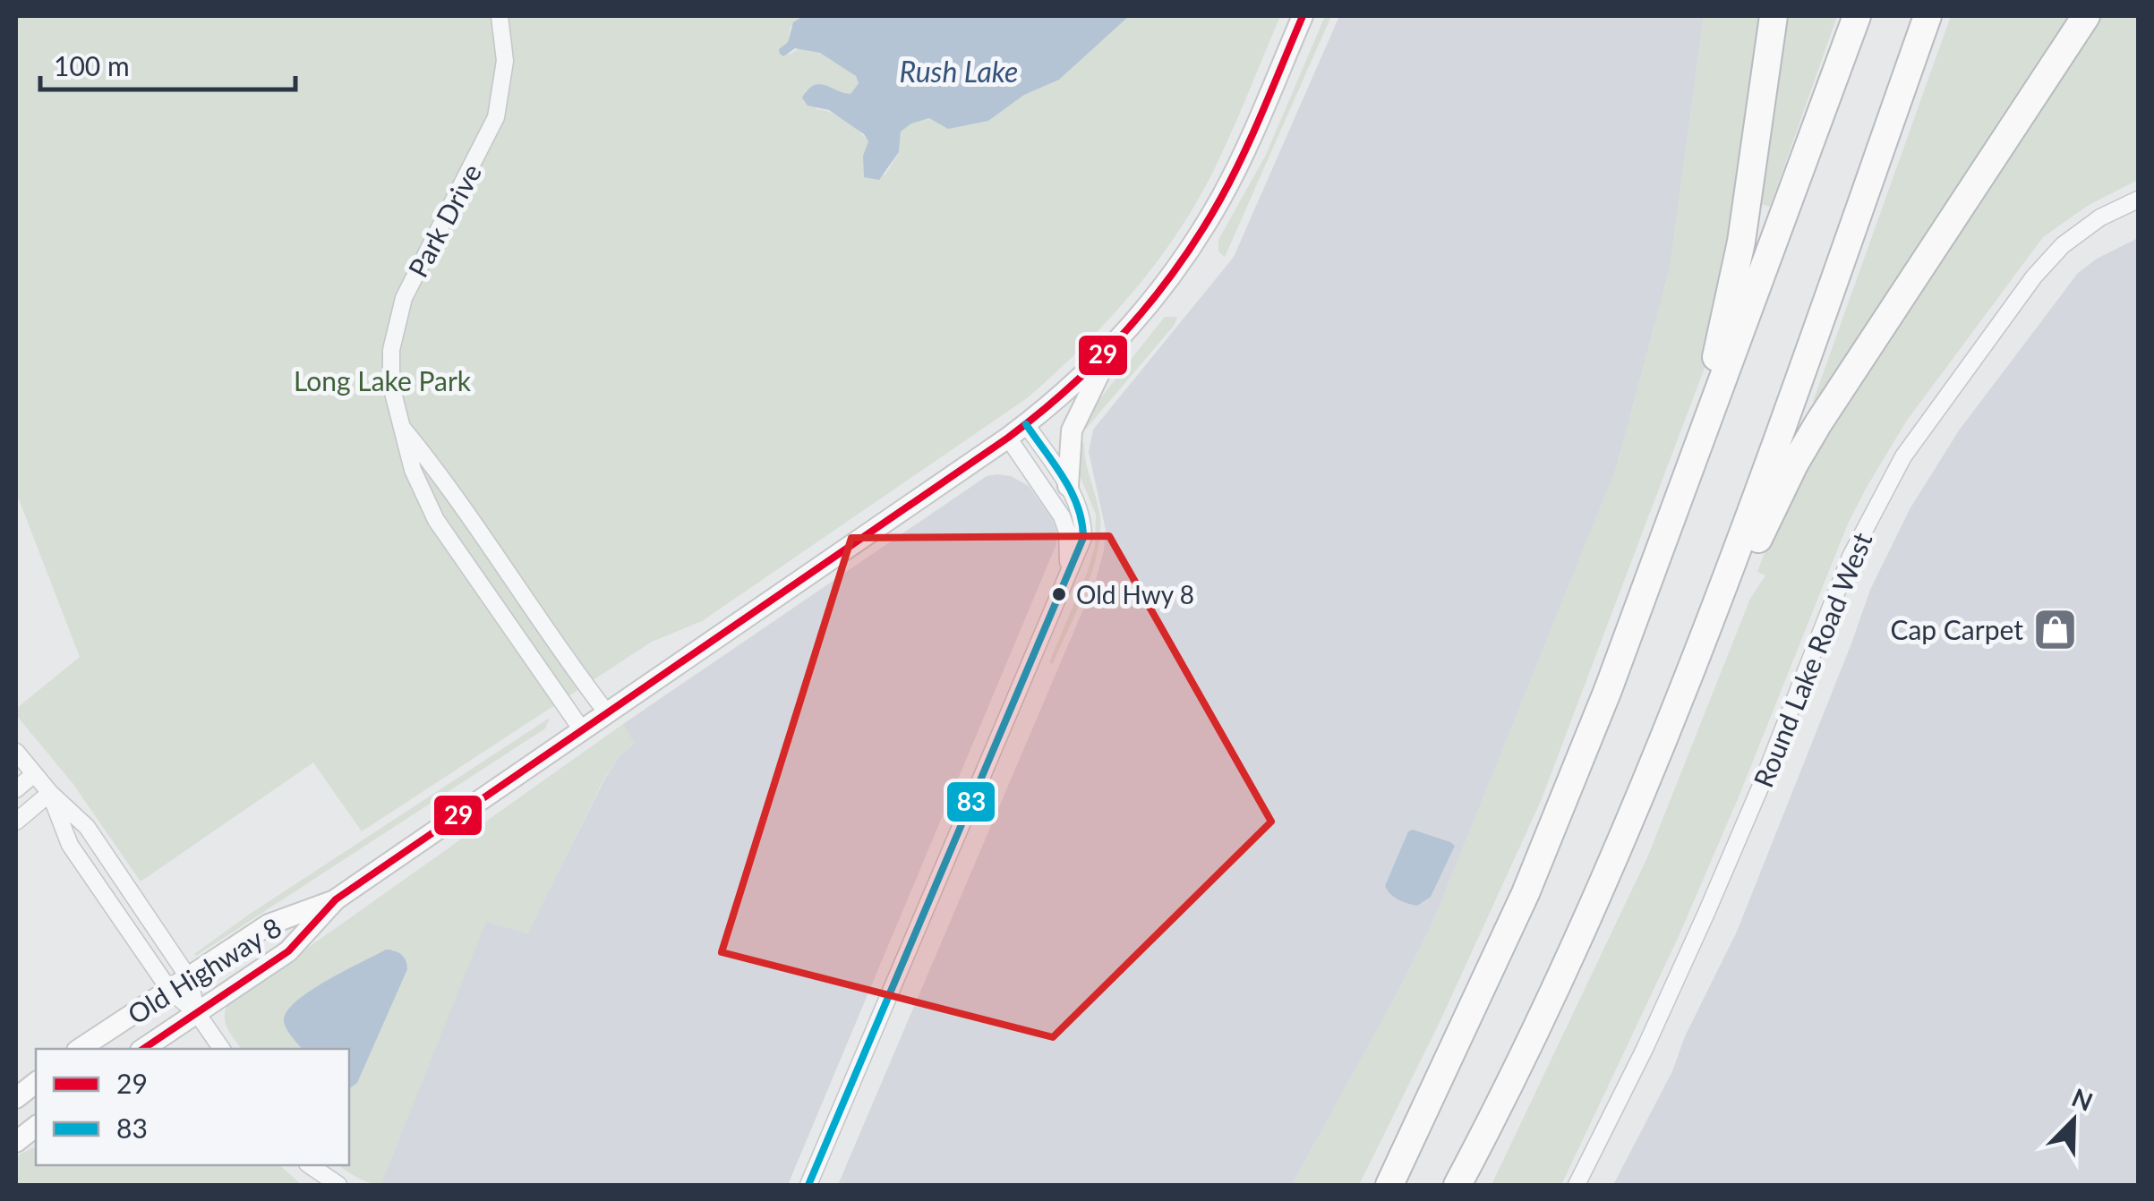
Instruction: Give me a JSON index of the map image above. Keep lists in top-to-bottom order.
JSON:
{
  "streets": {
    "street": ["Park Drive", "Round Lake Road West", "Old Highway 8"]
  },
  "crossings": [
    ["Park Drive", "Old Highway 8"]
  ],
  "water": ["Rush Lake"],
  "parks": ["Long Lake Park"],
  "places": {
    "other": ["Old Hwy 8"],
    "shop": ["Cap Carpet"]
  },
  "lines": ["transit line 29", "transit line 83"],
  "legend": ["29", "83"],
  "scale_bar": "100 m",
  "north": "top right"
}
